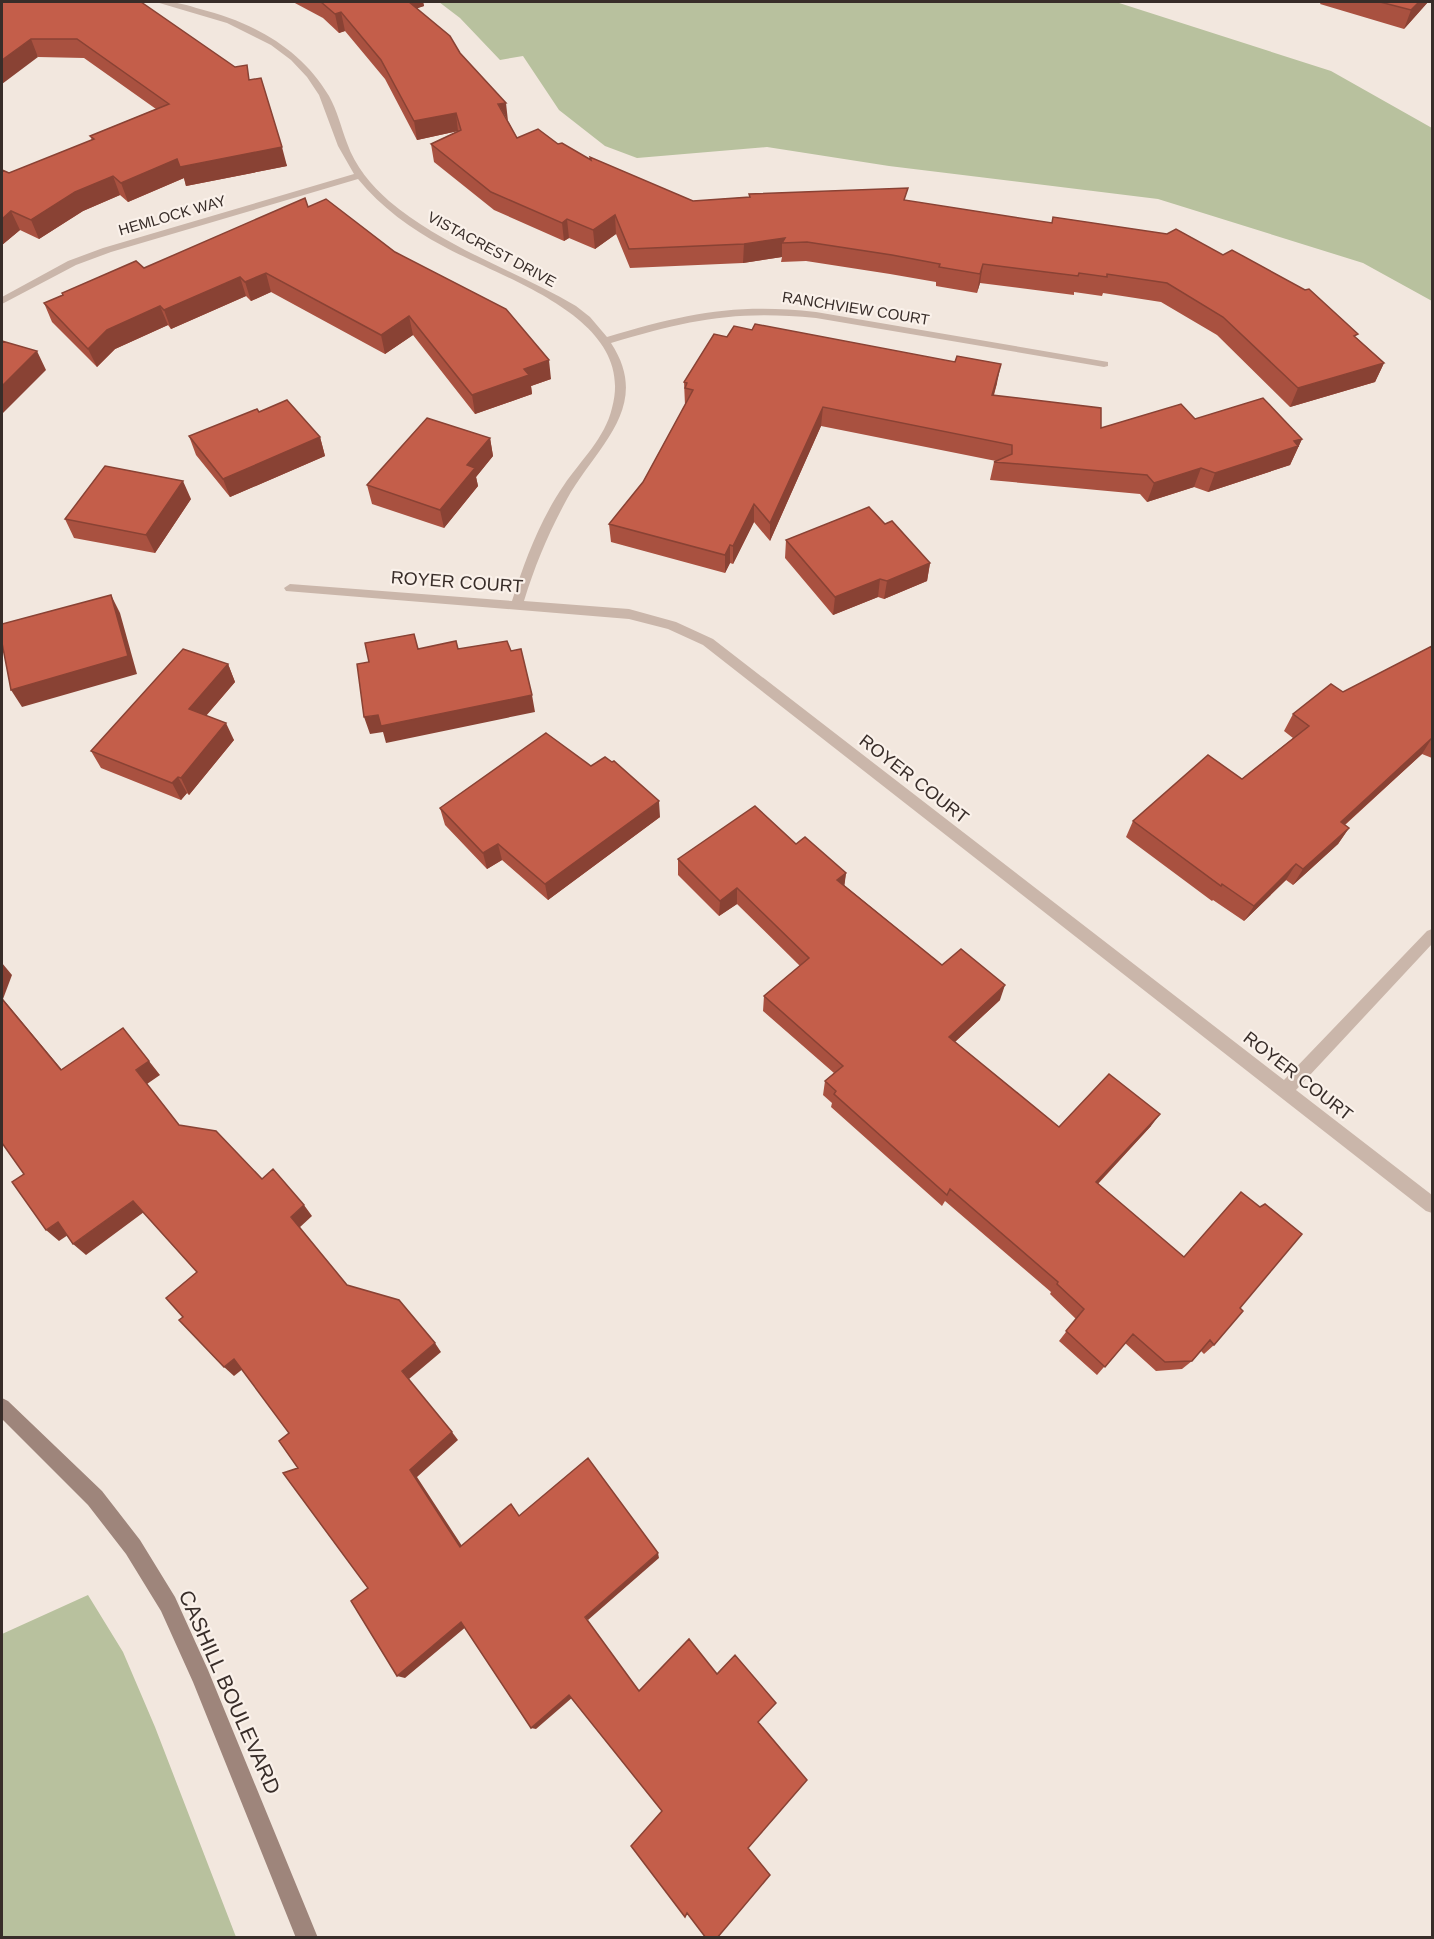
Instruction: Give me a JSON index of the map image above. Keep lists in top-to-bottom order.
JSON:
{
  "streets": {
    "street": [
      "HEMLOCK WAY",
      "VISTACREST DRIVE",
      "RANCHVIEW COURT",
      "ROYER COURT",
      "CASHILL BOULEVARD"
    ]
  },
  "crossings": [
    ["HEMLOCK WAY", "VISTACREST DRIVE"],
    ["VISTACREST DRIVE", "RANCHVIEW COURT"],
    ["VISTACREST DRIVE", "ROYER COURT"]
  ]
}
